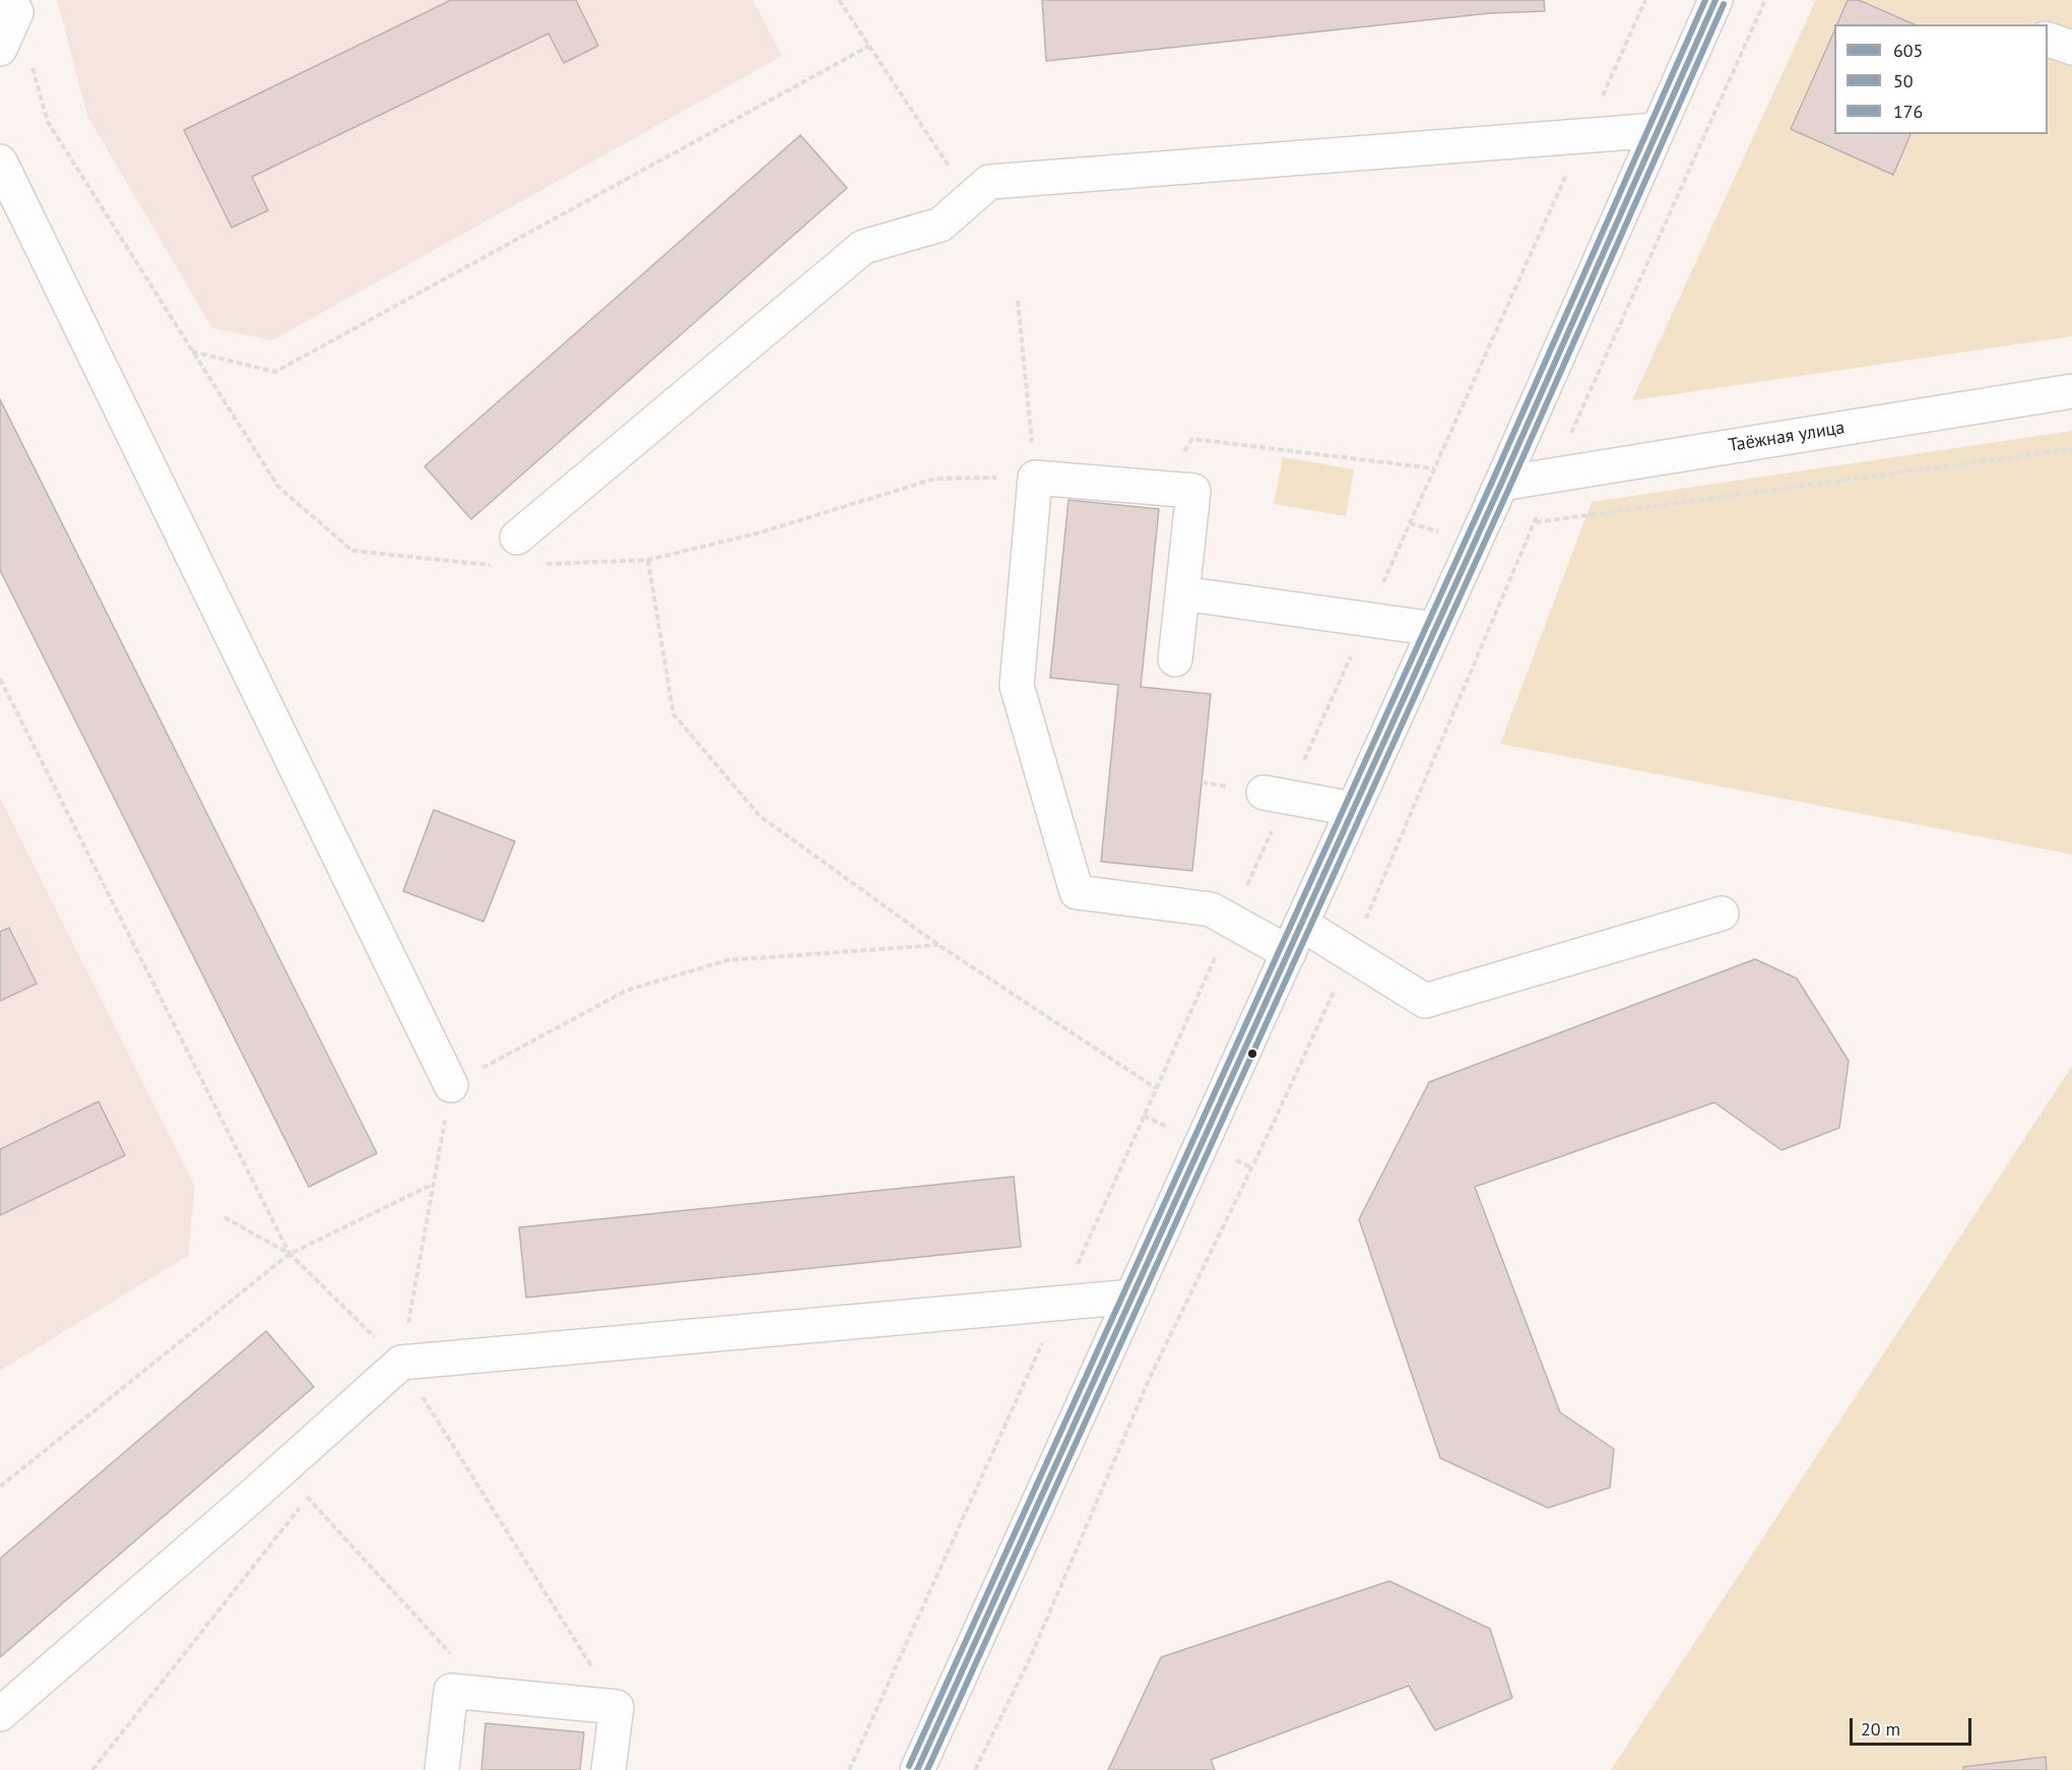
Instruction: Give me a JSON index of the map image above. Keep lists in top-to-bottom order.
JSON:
{
  "streets": {
    "street": ["Таёжная улица"]
  },
  "lines": ["transit line 605", "transit line 176", "transit line 50"],
  "legend": ["605", "50", "176"],
  "scale_bar": "20 m"
}
